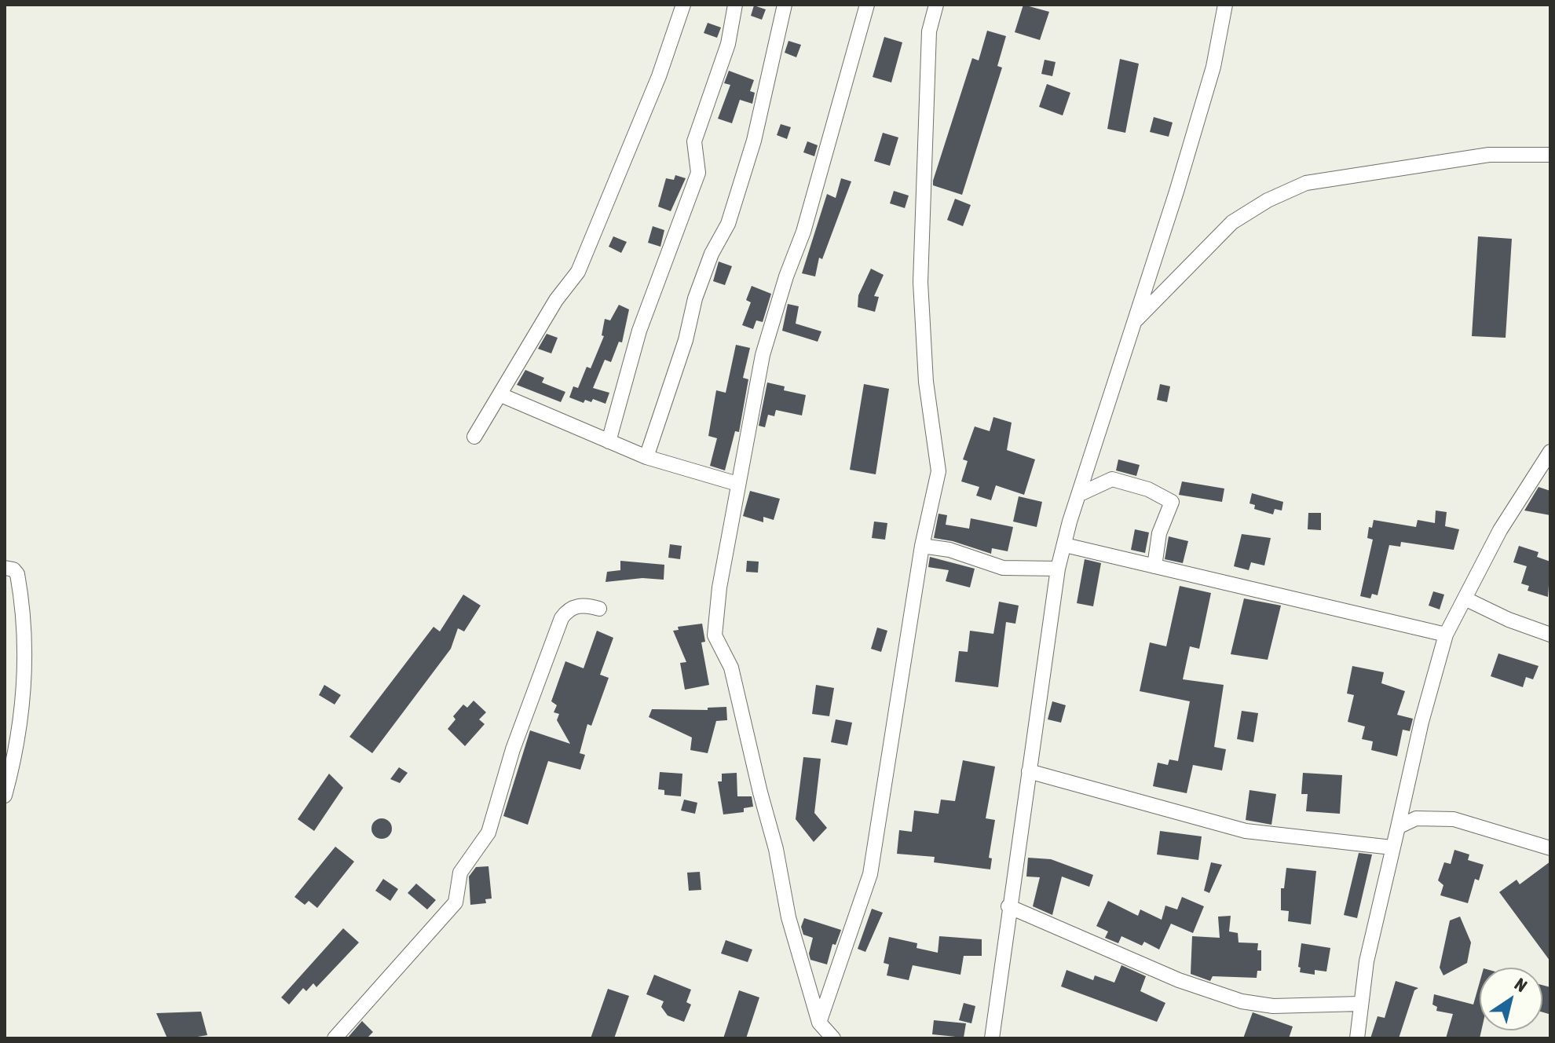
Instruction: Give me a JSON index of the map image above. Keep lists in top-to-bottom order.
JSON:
{
  "north": "top right"
}
